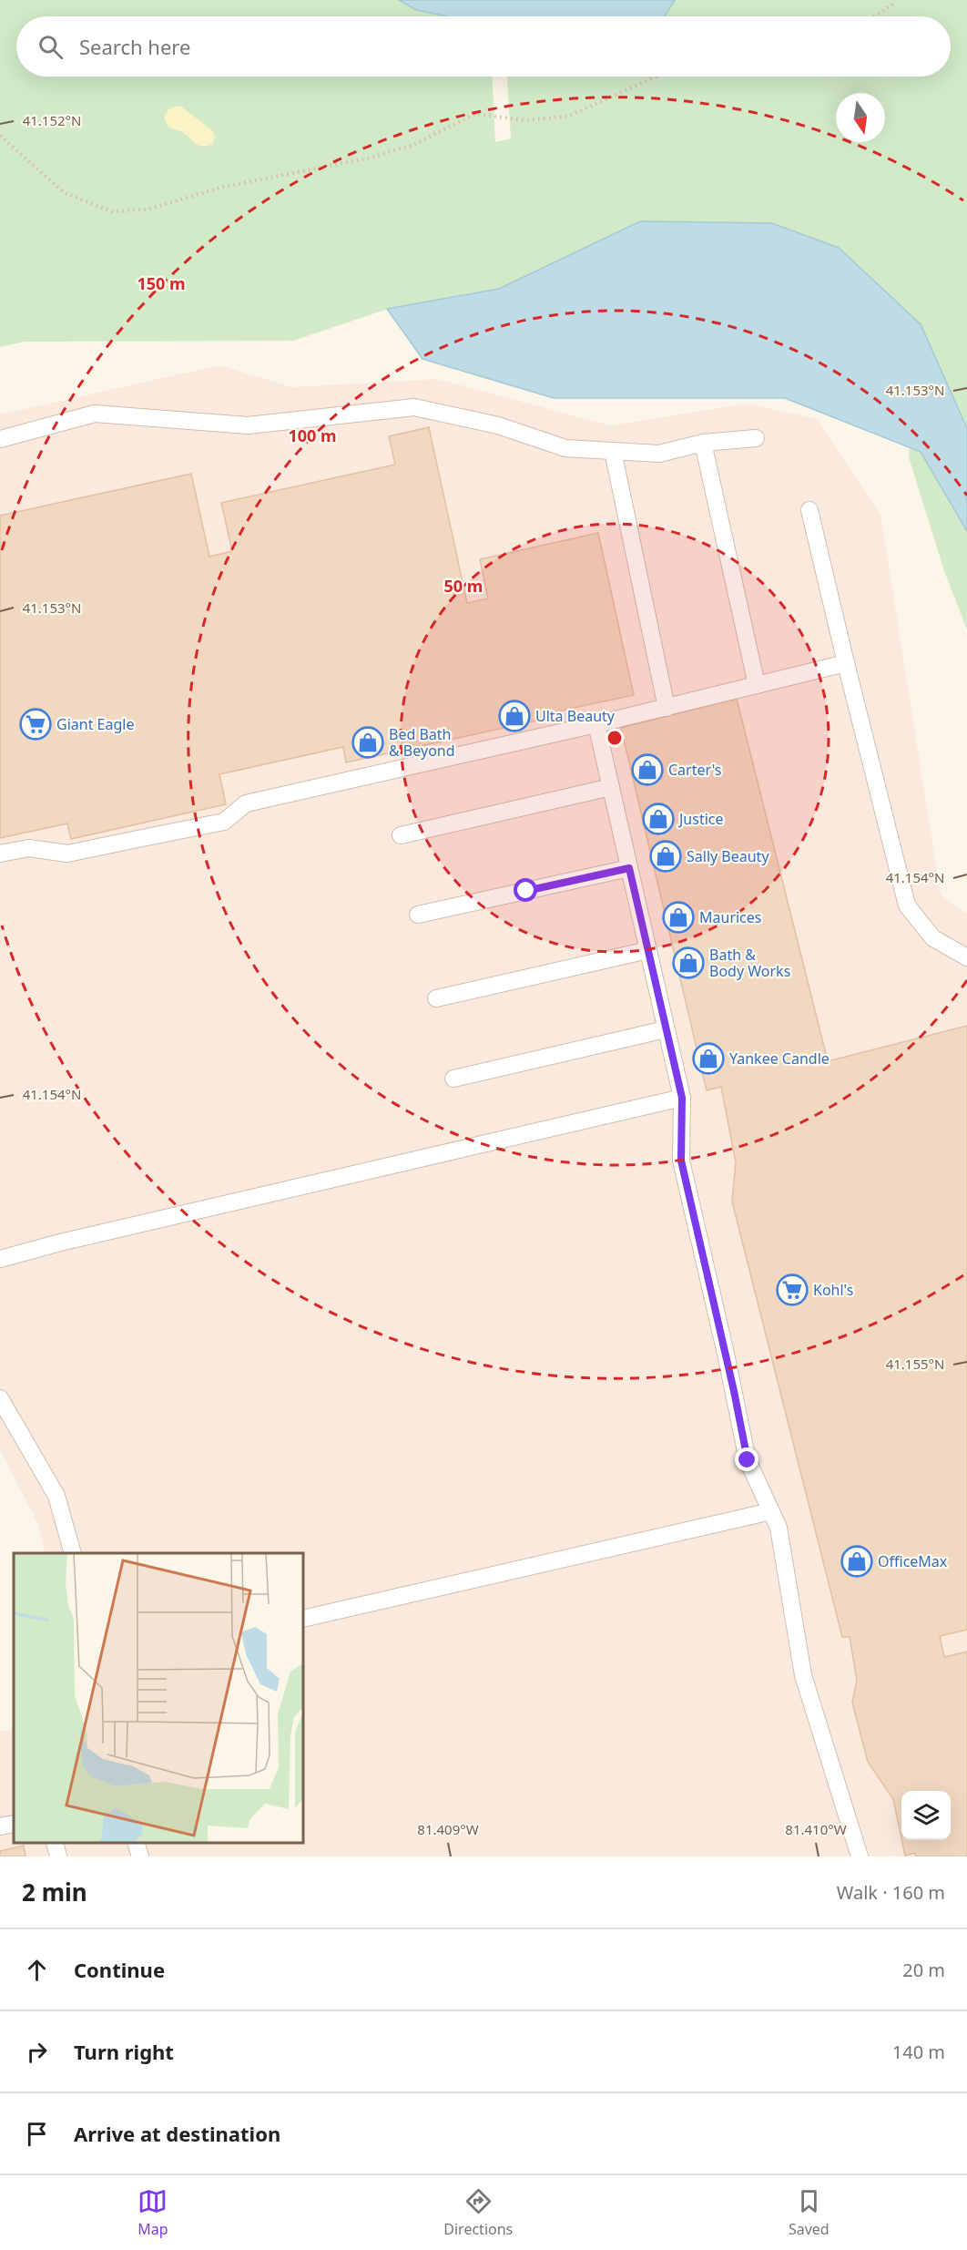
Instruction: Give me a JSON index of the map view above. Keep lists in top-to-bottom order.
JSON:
{
  "places": {
    "shop": [
      "Ulta Beauty",
      "Bed Bath & Beyond",
      "Carter's",
      "Justice",
      "Sally Beauty",
      "Maurices",
      "Bath & Body Works",
      "Yankee Candle",
      "OfficeMax"
    ],
    "supermarket": ["Giant Eagle", "Kohl's"]
  },
  "north": "bottom",
  "page": {
    "search": "Search here",
    "heading": ["2 min", "Walk · 160 m"],
    "list": [
      ["Continue", "20 m"],
      ["Turn right", "140 m"],
      "Arrive at destination"
    ],
    "nav": ["Map", "Directions", "Saved"]
  },
  "coordinates": [
    "41.152°N",
    "41.153°N",
    "41.154°N",
    "41.155°N",
    "81.409°W",
    "81.410°W"
  ],
  "rings": ["150 m", "100 m", "50 m"]
}
